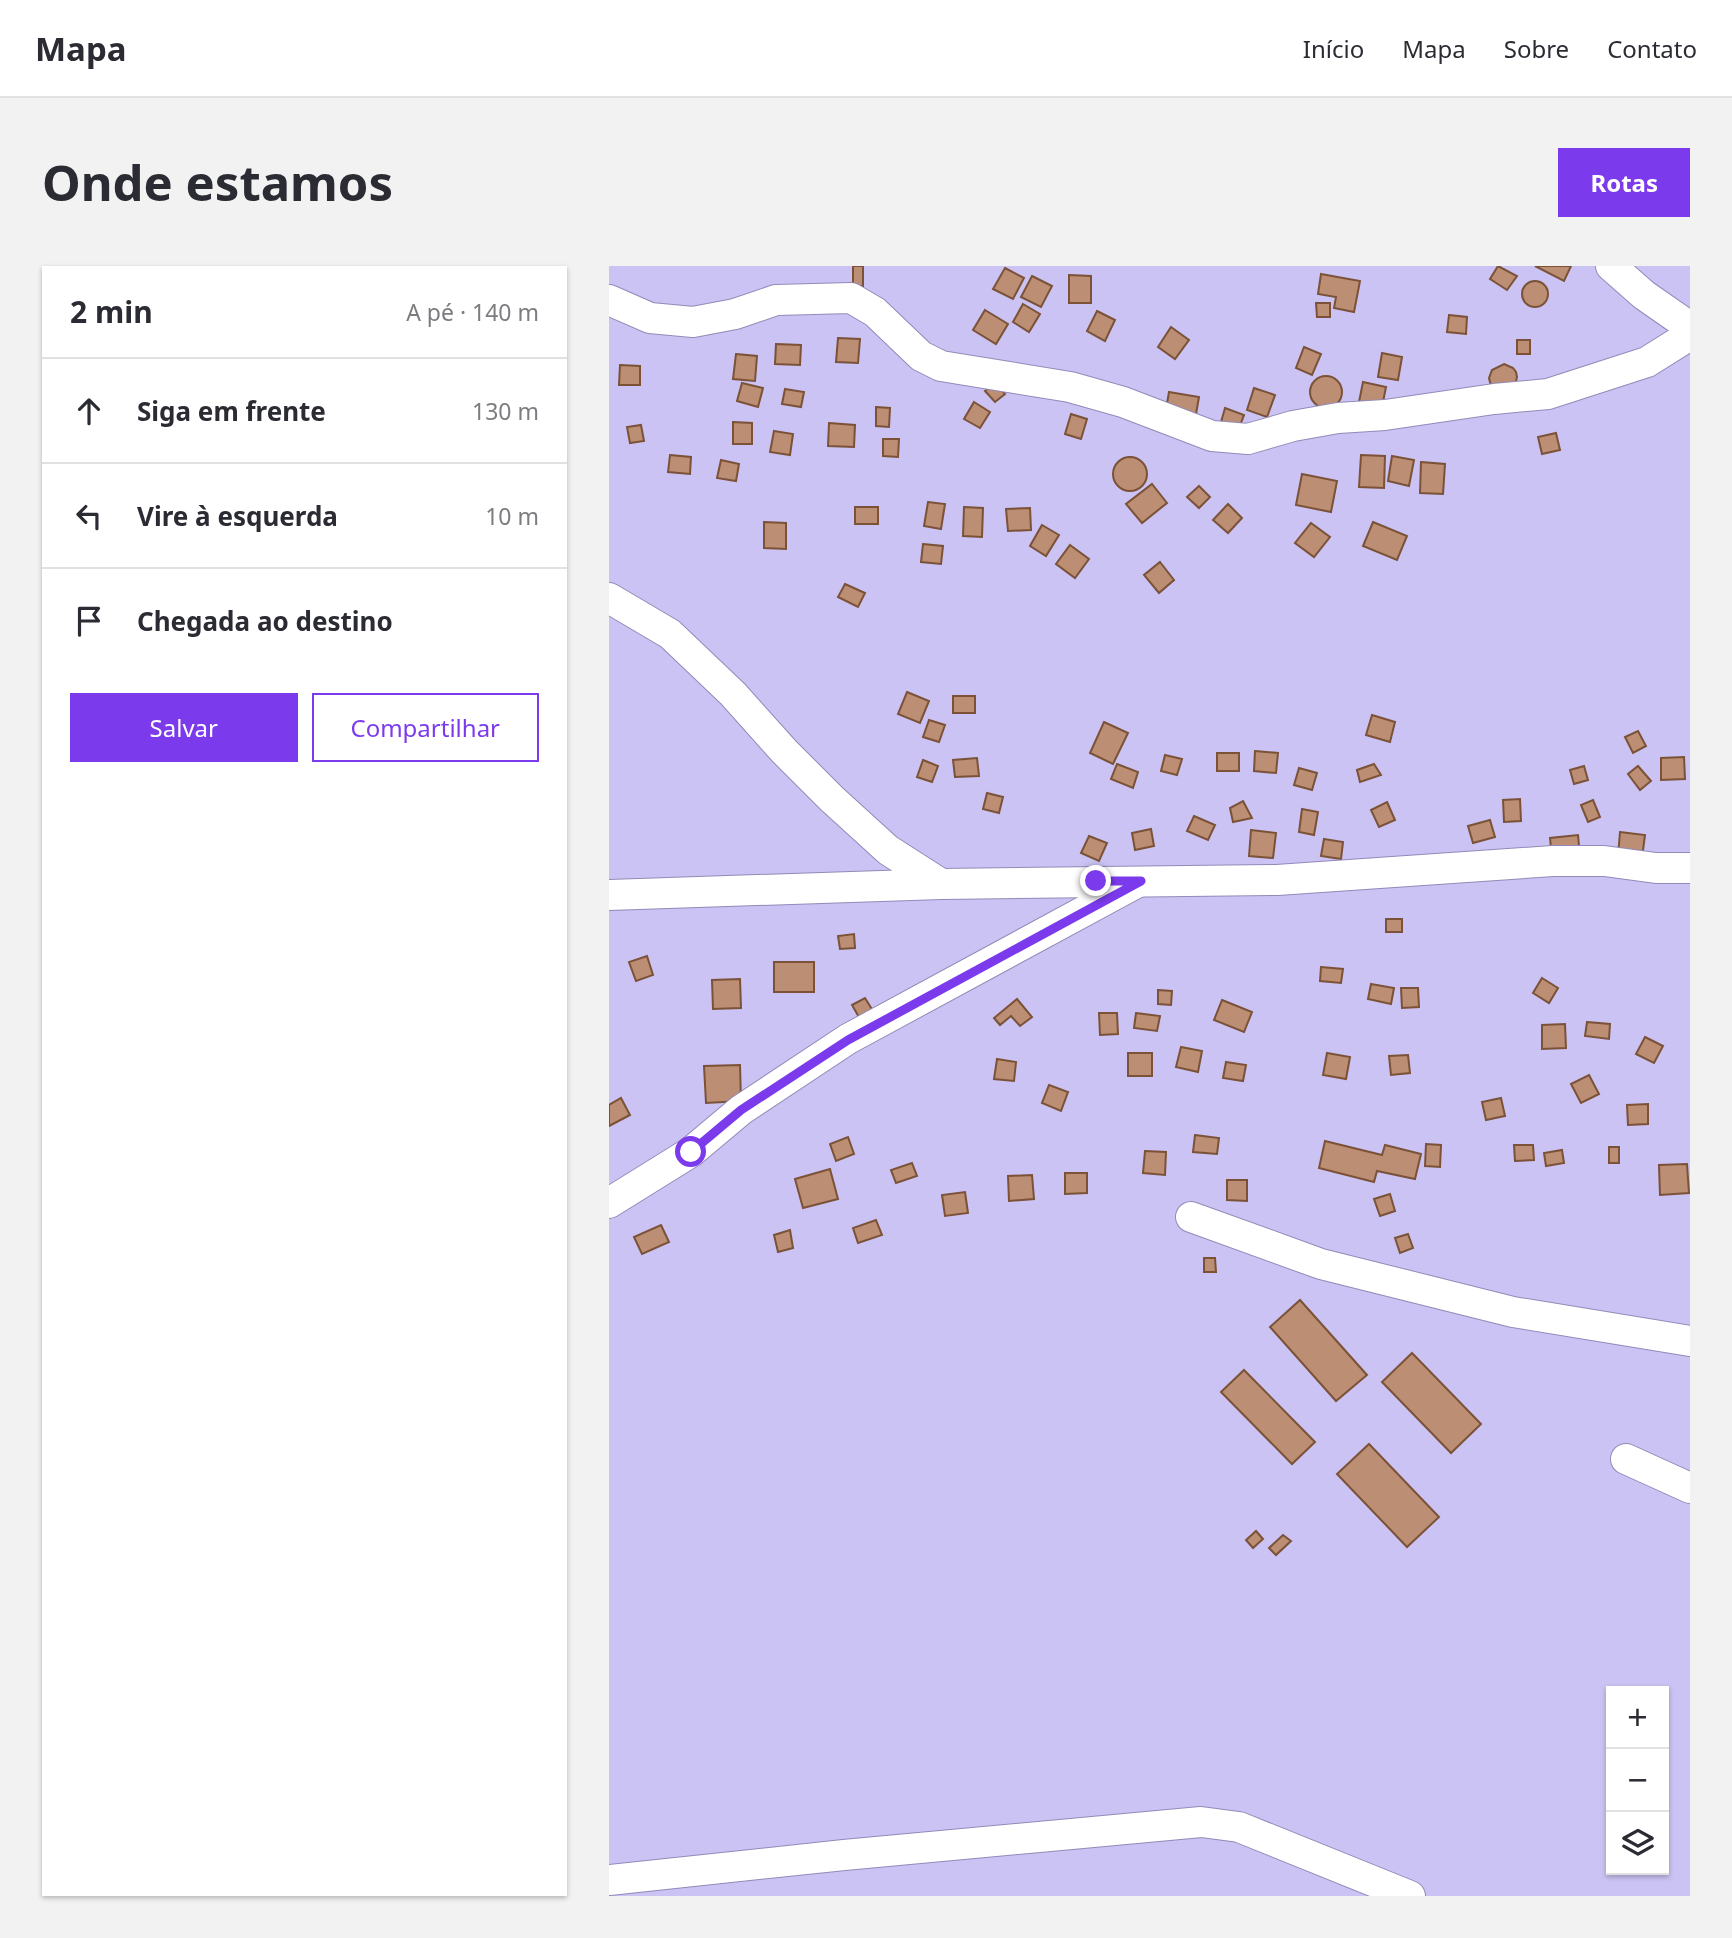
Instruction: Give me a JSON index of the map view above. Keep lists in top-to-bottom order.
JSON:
{
  "page": {
    "header": "Mapa",
    "nav": [
      "Início",
      "Mapa",
      "Sobre",
      "Contato"
    ],
    "buttons": [
      "Rotas",
      ["Salvar", "Compartilhar"]
    ],
    "title": "Onde estamos",
    "heading": ["2 min", "A pé · 140 m"],
    "list": [
      ["Siga em frente", "130 m"],
      ["Vire à esquerda", "10 m"],
      "Chegada ao destino"
    ],
    "map_buttons": ["+", "−"]
  }
}
